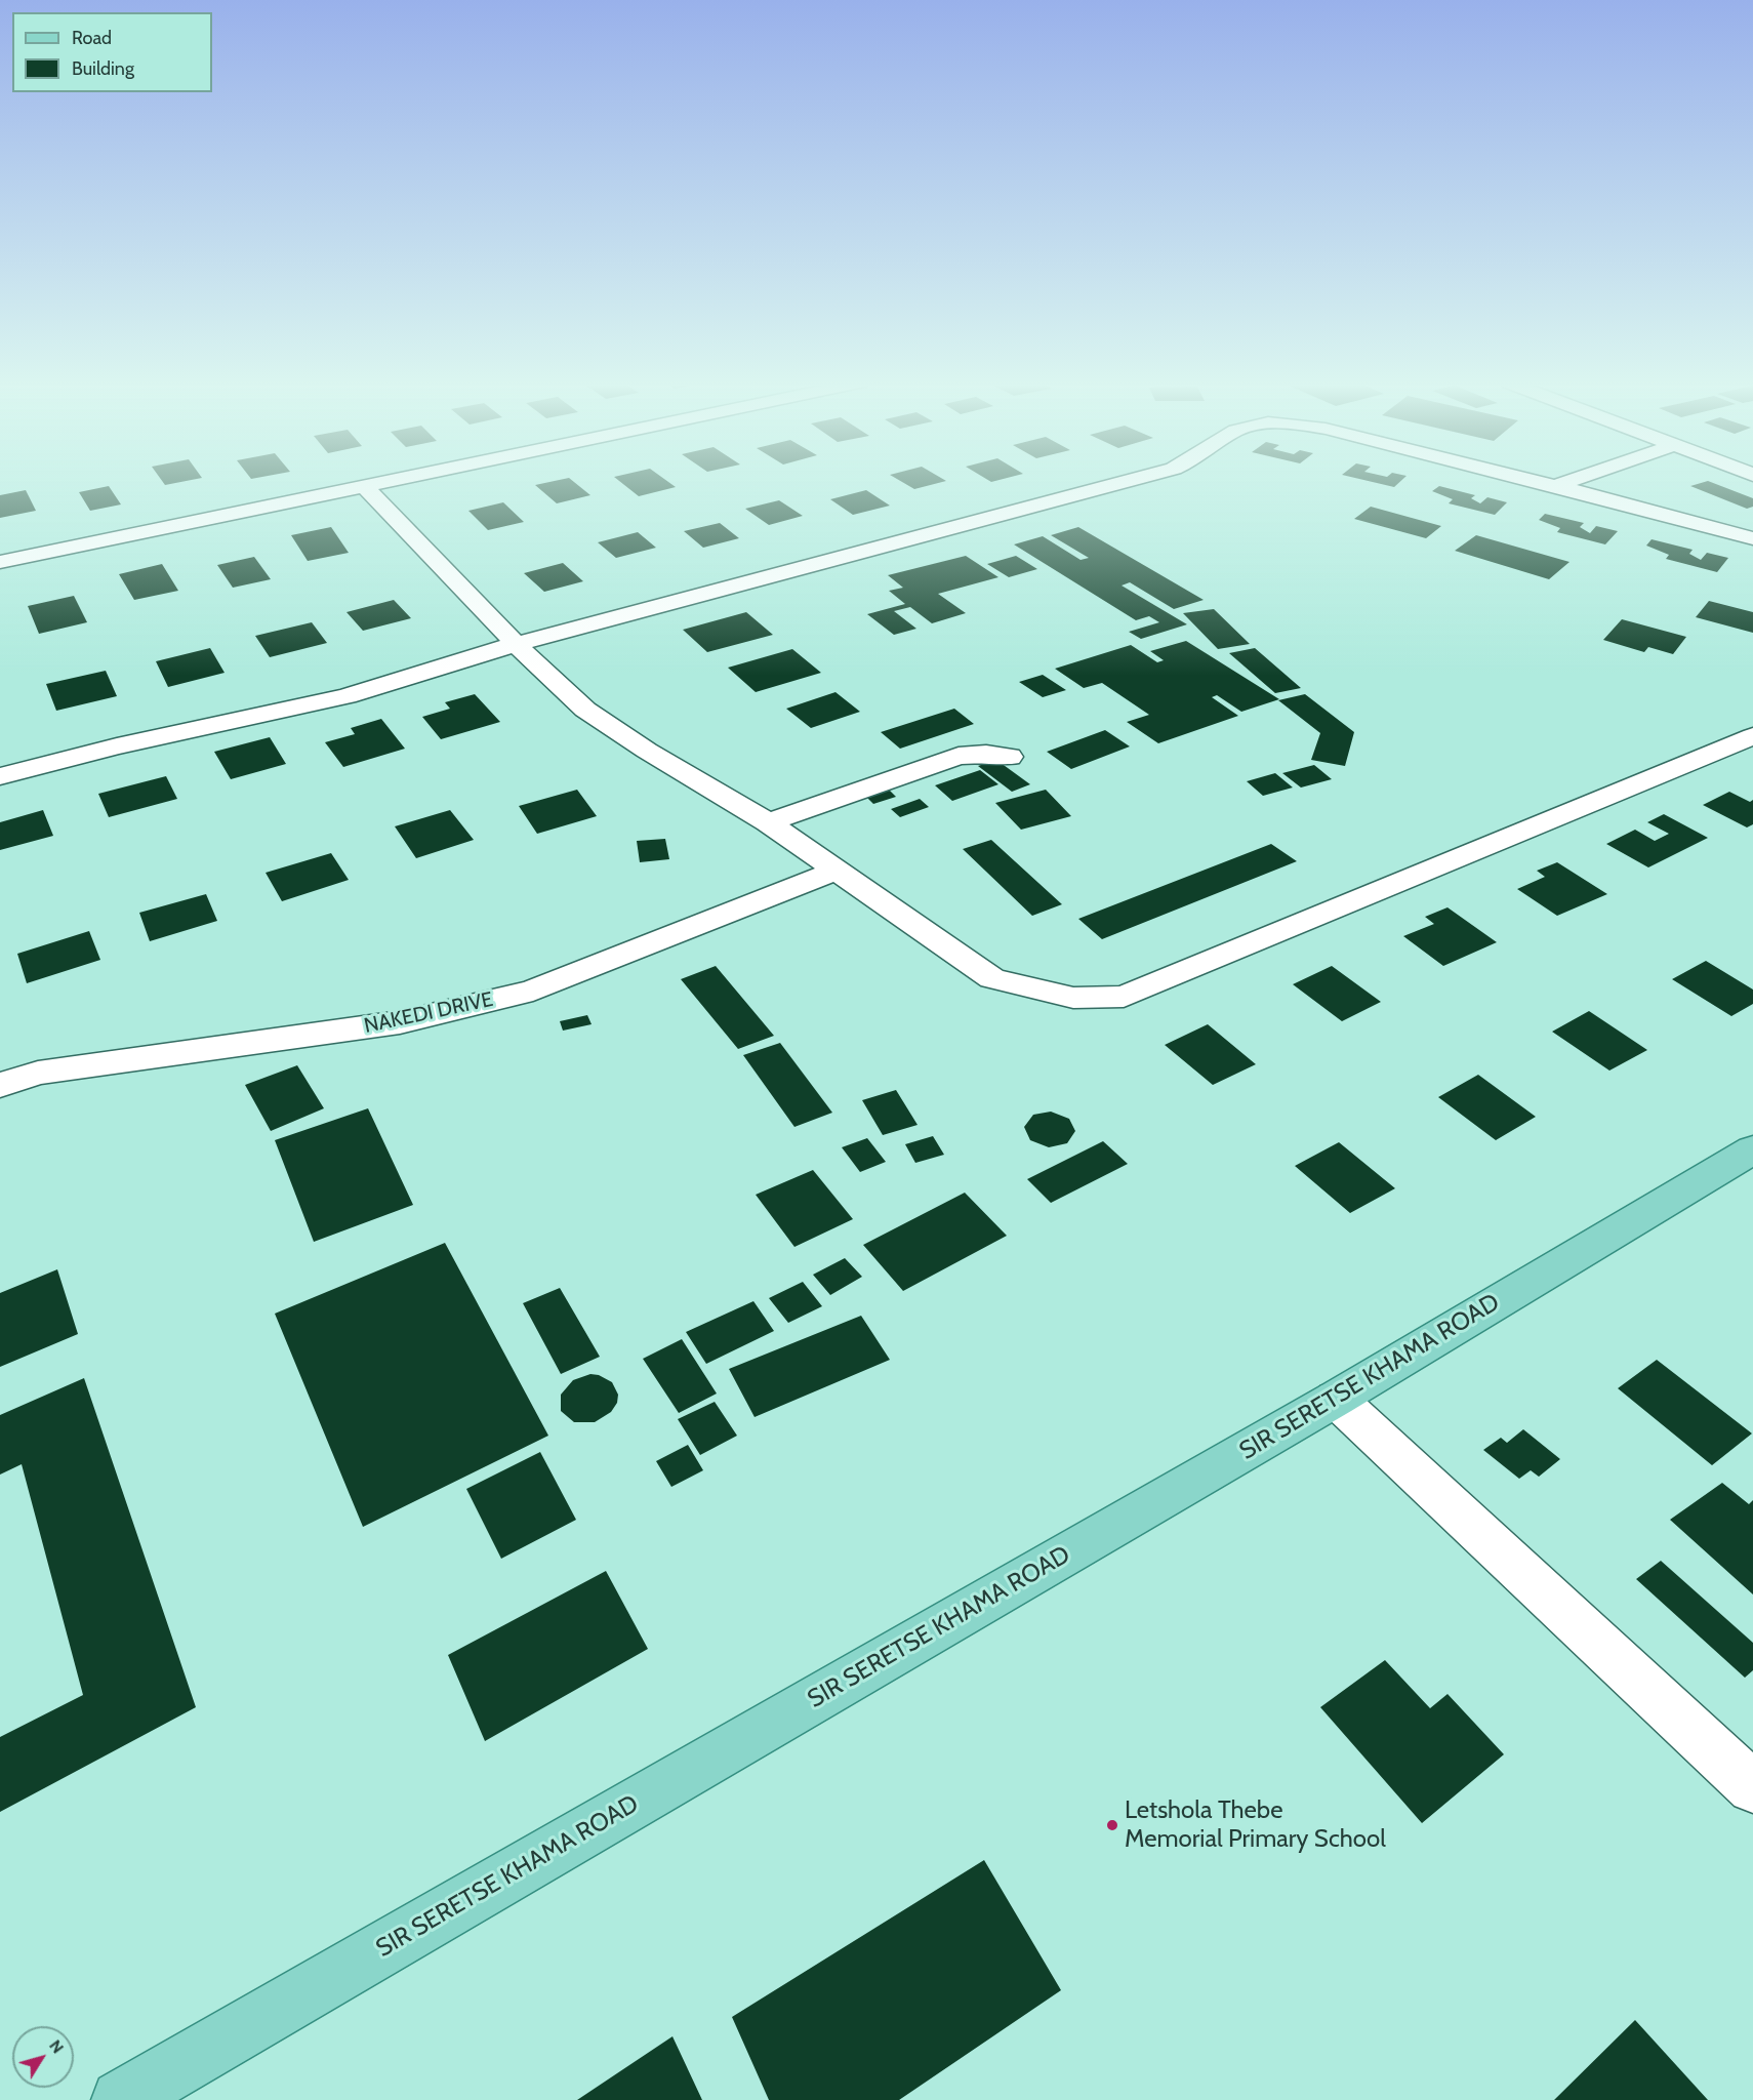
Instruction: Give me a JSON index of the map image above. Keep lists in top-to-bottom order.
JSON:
{
  "streets": {
    "main road": ["SIR SERETSE KHAMA ROAD"],
    "street": ["NAKEDI DRIVE"]
  },
  "places": ["Letshola Thebe Memorial Primary School"],
  "legend": ["Road", "Building"],
  "north": "top right"
}
